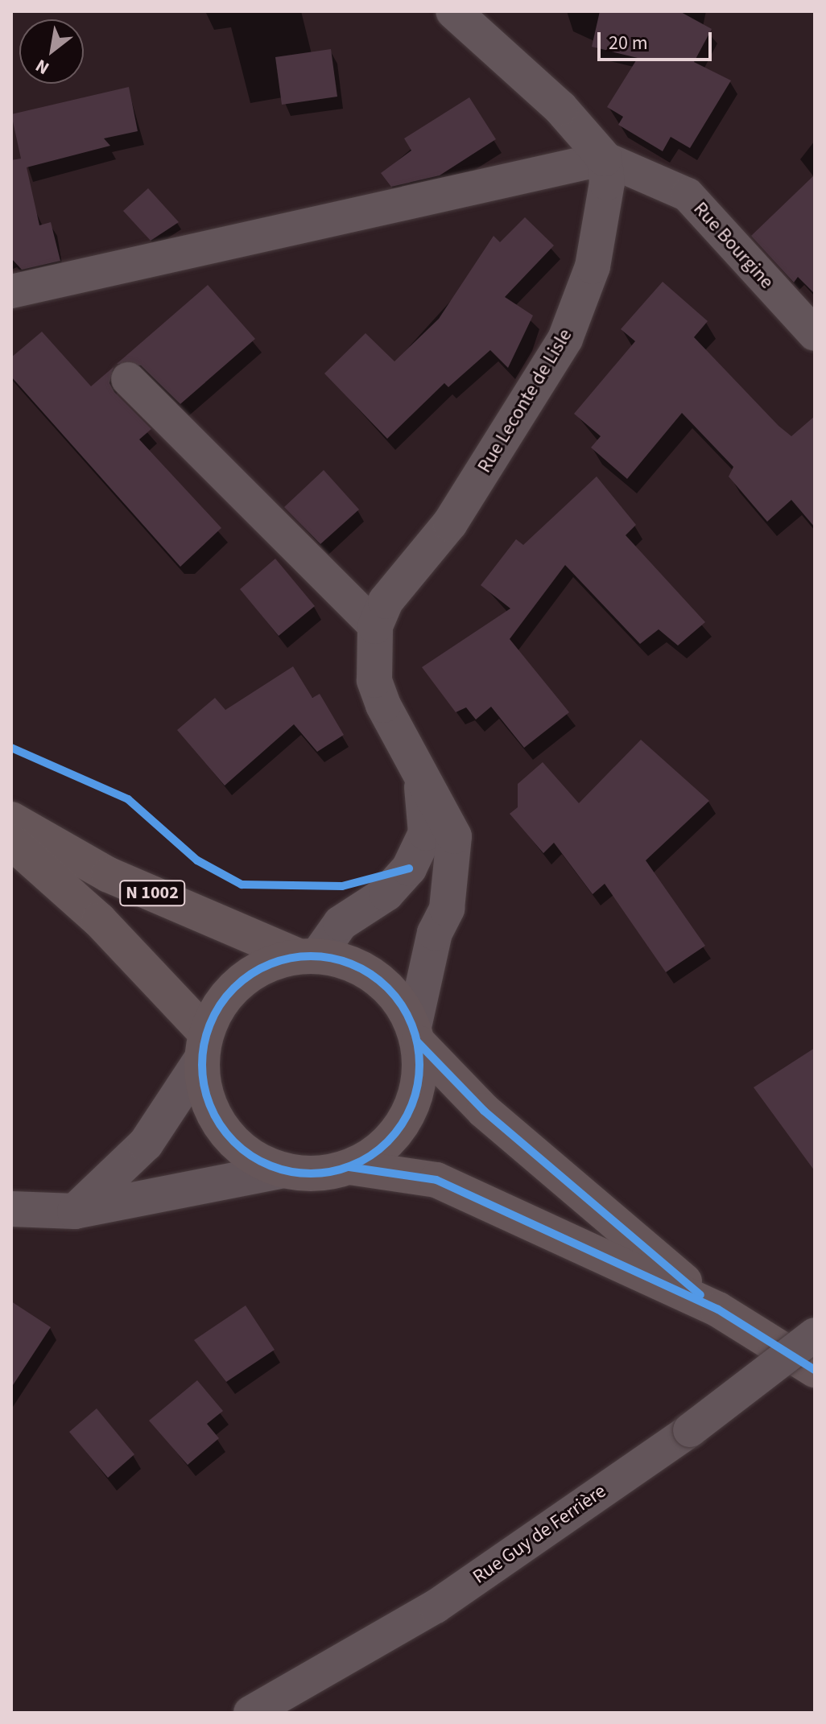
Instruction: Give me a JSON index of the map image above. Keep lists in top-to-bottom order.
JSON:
{
  "streets": {
    "main road": ["Rue Leconte de Lisle", "N 1002"],
    "street": ["Rue Bourgine", "Rue Guy de Ferrière"]
  },
  "crossings": [
    ["Rue Bourgine", "Rue Leconte de Lisle"],
    ["Rue Leconte de Lisle", "N 1002"]
  ],
  "scale_bar": "20 m",
  "north": "bottom left"
}
